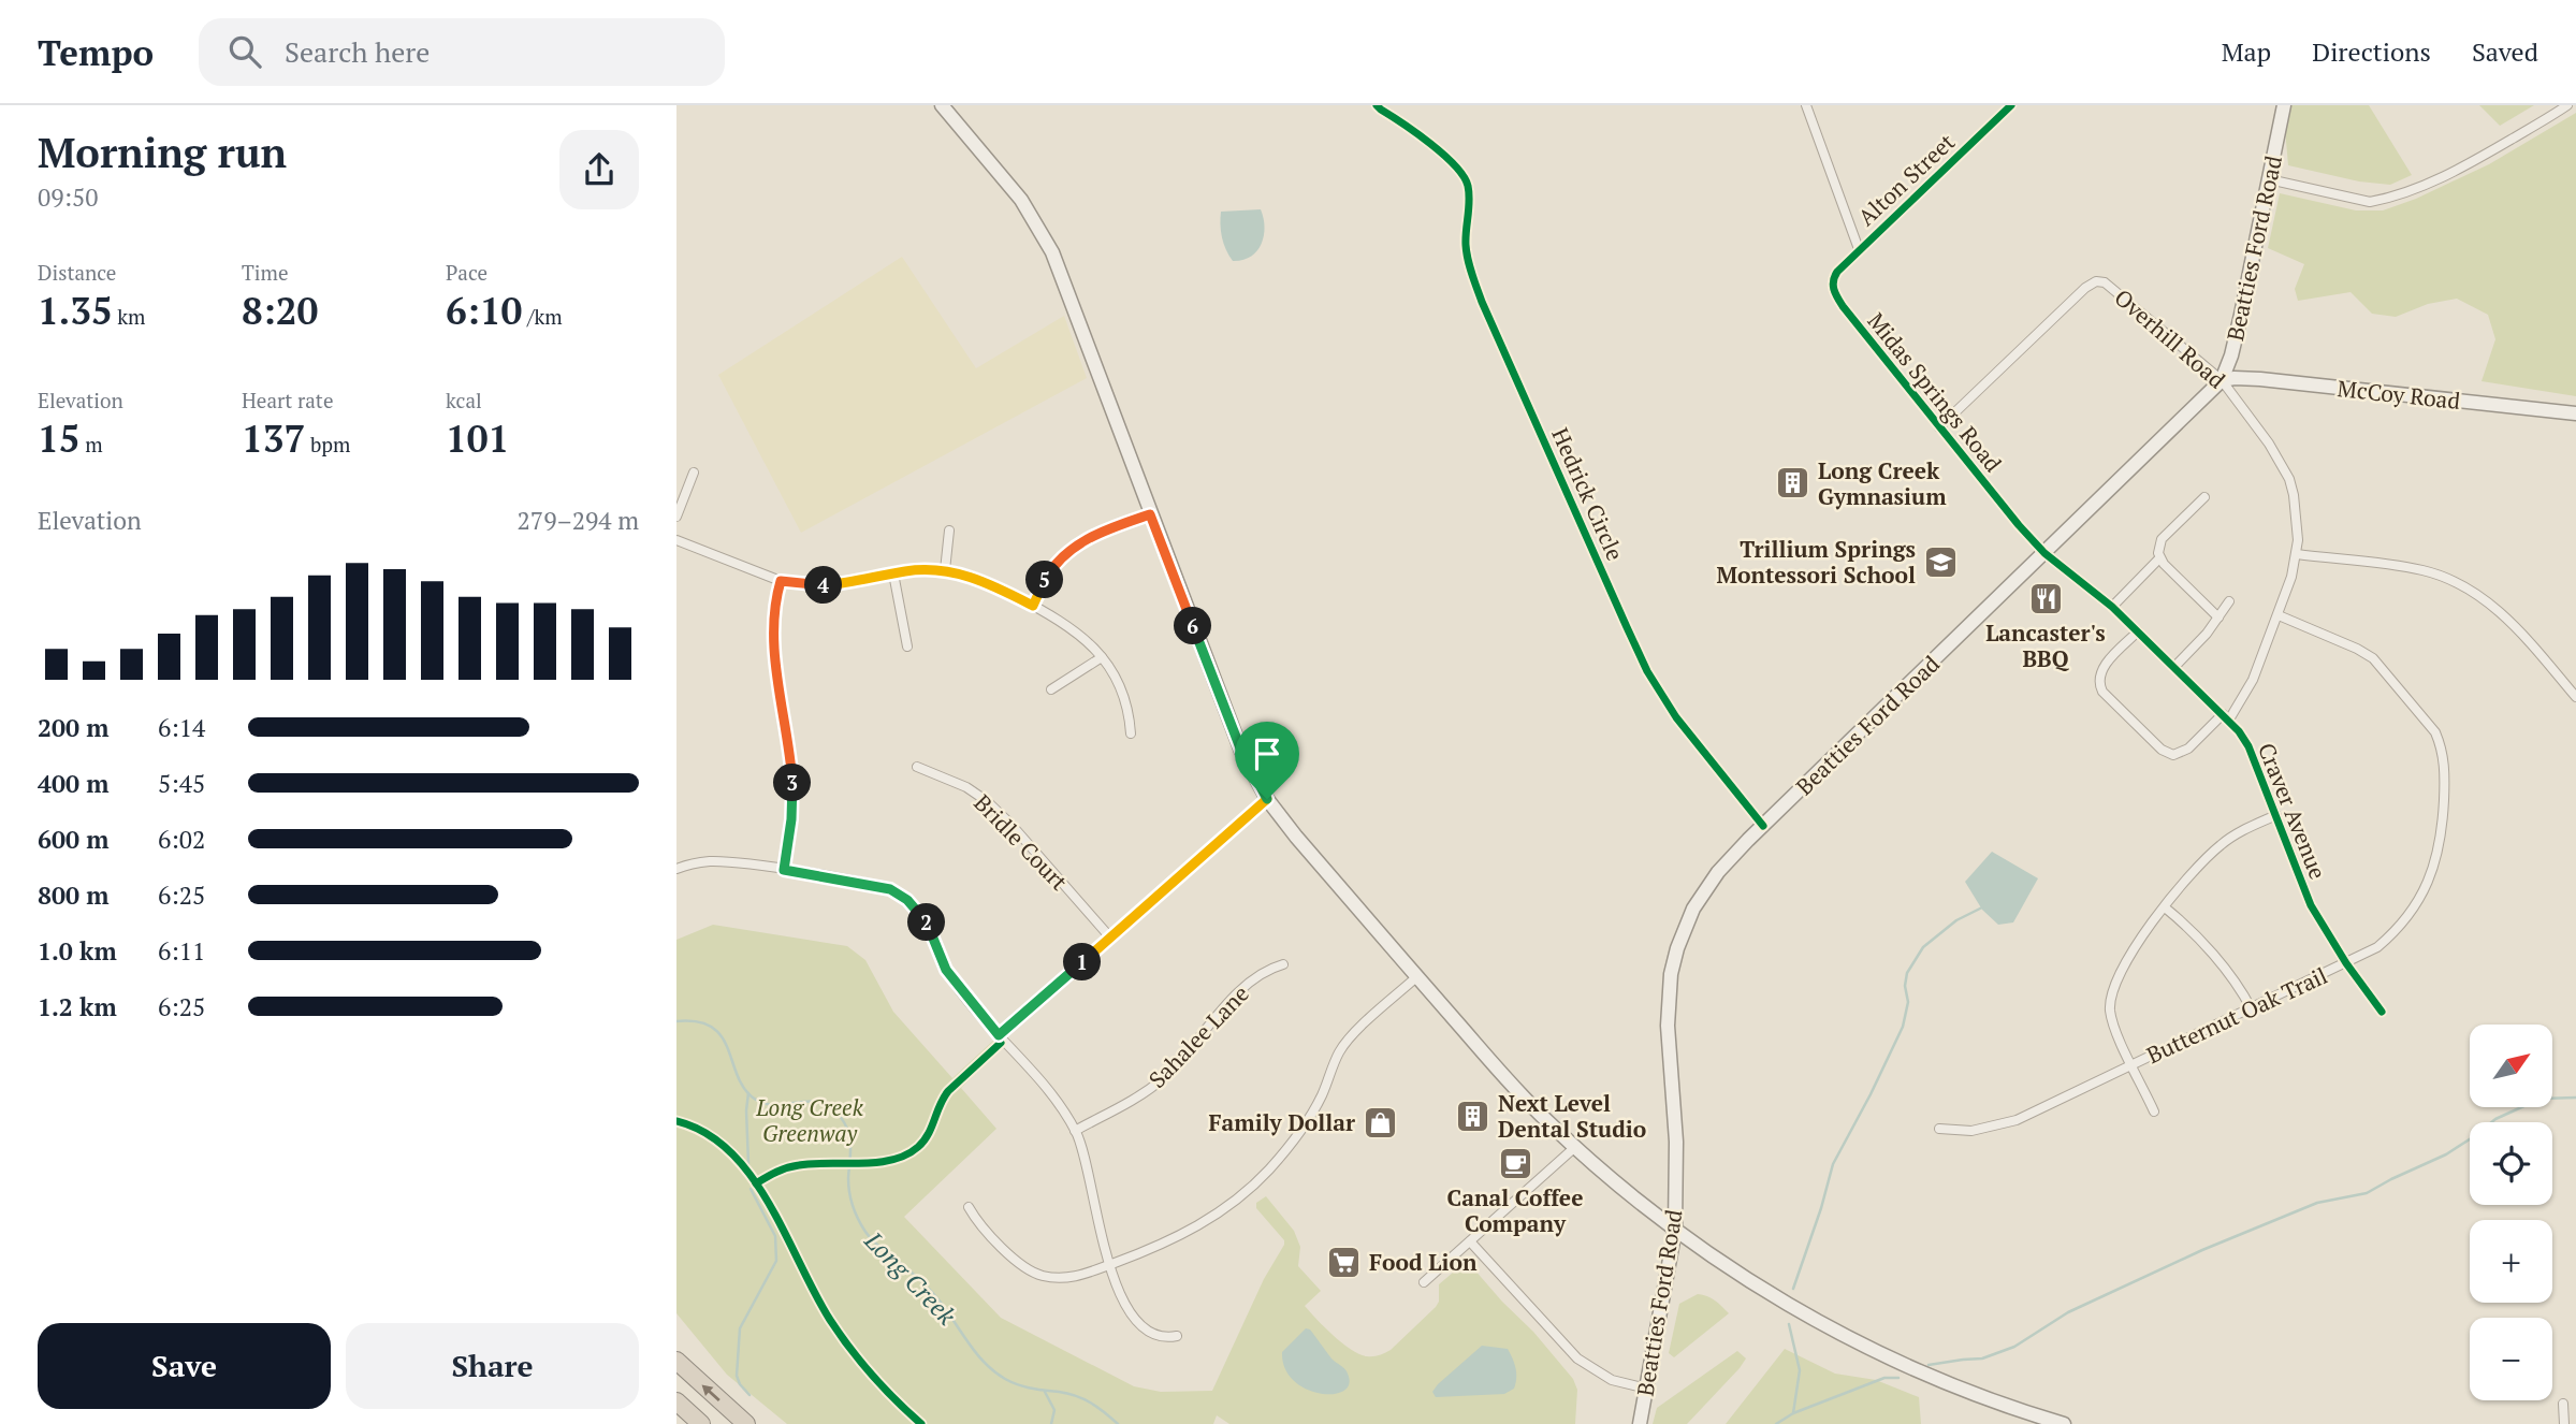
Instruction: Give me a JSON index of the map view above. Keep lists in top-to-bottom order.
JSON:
{
  "streets": {
    "main road": ["Beatties Ford Road", "McCoy Road"],
    "street": [
      "Alton Street",
      "Overhill Road",
      "Midas Springs Road",
      "Hedrick Circle",
      "Craver Avenue",
      "Bridle Court",
      "Butternut Oak Trail",
      "Sahalee Lane"
    ]
  },
  "crossings": [
    ["Alton Street", "Midas Springs Road"],
    ["Beatties Ford Road", "Overhill Road"],
    ["Beatties Ford Road", "Midas Springs Road"],
    ["Beatties Ford Road", "McCoy Road"],
    ["Beatties Ford Road", "Hedrick Circle"],
    ["Beatties Ford Road", "Craver Avenue"],
    ["Overhill Road", "Midas Springs Road"],
    ["Overhill Road", "McCoy Road"],
    ["Overhill Road", "Craver Avenue"],
    ["Overhill Road", "Butternut Oak Trail"],
    ["Midas Springs Road", "Craver Avenue"],
    ["Craver Avenue", "Butternut Oak Trail"]
  ],
  "water": ["Long Creek"],
  "parks": ["Long Creek Greenway"],
  "places": {
    "building": ["Long Creek Gymnasium", "Next Level Dental Studio"],
    "school or university": ["Trillium Springs Montessori School"],
    "restaurant": ["Lancaster's BBQ"],
    "shop": ["Family Dollar"],
    "cafe": ["Canal Coffee Company"],
    "supermarket": ["Food Lion"]
  },
  "north": "top right",
  "page": {
    "header": "Tempo",
    "search": "Search here",
    "nav": ["Map", "Directions", "Saved"],
    "heading": ["Morning run", "09:50"],
    "stats": [
      ["Distance", "1.35 km"],
      ["Time", "8:20"],
      ["Pace", "6:10 /km"],
      ["Elevation", "15 m"],
      ["Heart rate", "137 bpm"],
      ["kcal", "101"]
    ],
    "chart": ["Elevation", "279–294 m"],
    "pins": [
      "5",
      "4",
      "6",
      "3",
      "2",
      "1"
    ],
    "list": [
      {
        "name": "200 m",
        "note": "6:14"
      },
      {
        "name": "400 m",
        "note": "5:45"
      },
      {
        "name": "600 m",
        "note": "6:02"
      },
      {
        "name": "800 m",
        "note": "6:25"
      },
      {
        "name": "1.0 km",
        "note": "6:11"
      },
      {
        "name": "1.2 km",
        "note": "6:25"
      }
    ],
    "map_buttons": ["+", "−"],
    "buttons": ["Save", "Share"]
  }
}
